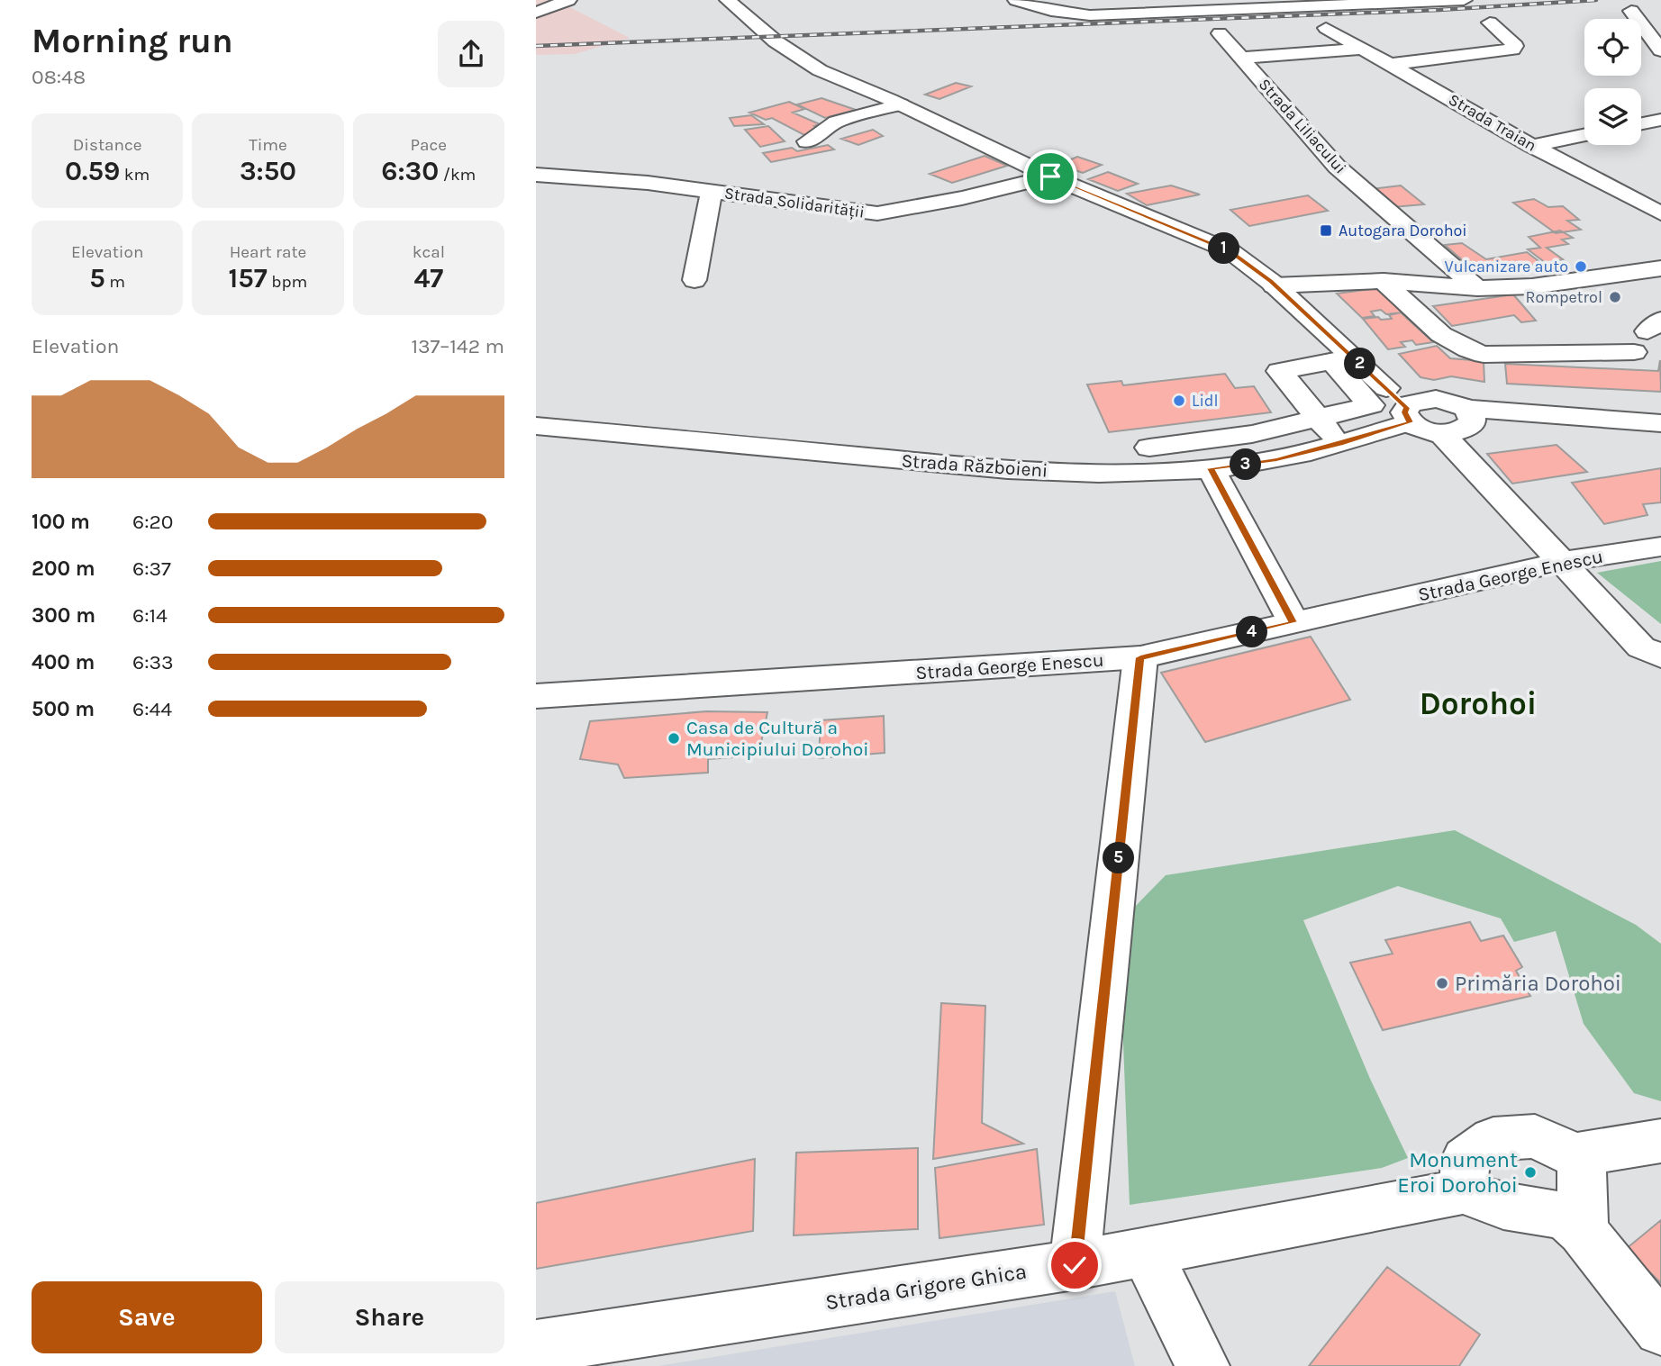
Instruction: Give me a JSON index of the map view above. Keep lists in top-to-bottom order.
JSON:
{
  "streets": {
    "street": [
      "Strada Traian",
      "Strada Liliacului",
      "Strada Solidarității",
      "Strada Războieni",
      "Strada George Enescu",
      "Strada Grigore Ghica"
    ]
  },
  "districts": ["Dorohoi"],
  "places": {
    "transit": ["Autogara Dorohoi"],
    "other": [
      "Vulcanizare auto",
      "Rompetrol",
      "Lidl",
      "Casa de Cultură a Municipiului Dorohoi",
      "Primăria Dorohoi",
      "Monument Eroi Dorohoi"
    ]
  },
  "page": {
    "heading": ["Morning run", "08:48"],
    "stats": [
      ["Distance", "0.59 km"],
      ["Time", "3:50"],
      ["Pace", "6:30 /km"],
      ["Elevation", "5 m"],
      ["Heart rate", "157 bpm"],
      ["kcal", "47"]
    ],
    "pins": [
      "1",
      "2",
      "3",
      "4",
      "5"
    ],
    "chart": ["Elevation", "137–142 m"],
    "list": [
      {
        "name": "100 m",
        "note": "6:20"
      },
      {
        "name": "200 m",
        "note": "6:37"
      },
      {
        "name": "300 m",
        "note": "6:14"
      },
      {
        "name": "400 m",
        "note": "6:33"
      },
      {
        "name": "500 m",
        "note": "6:44"
      }
    ],
    "buttons": ["Save", "Share"]
  }
}
